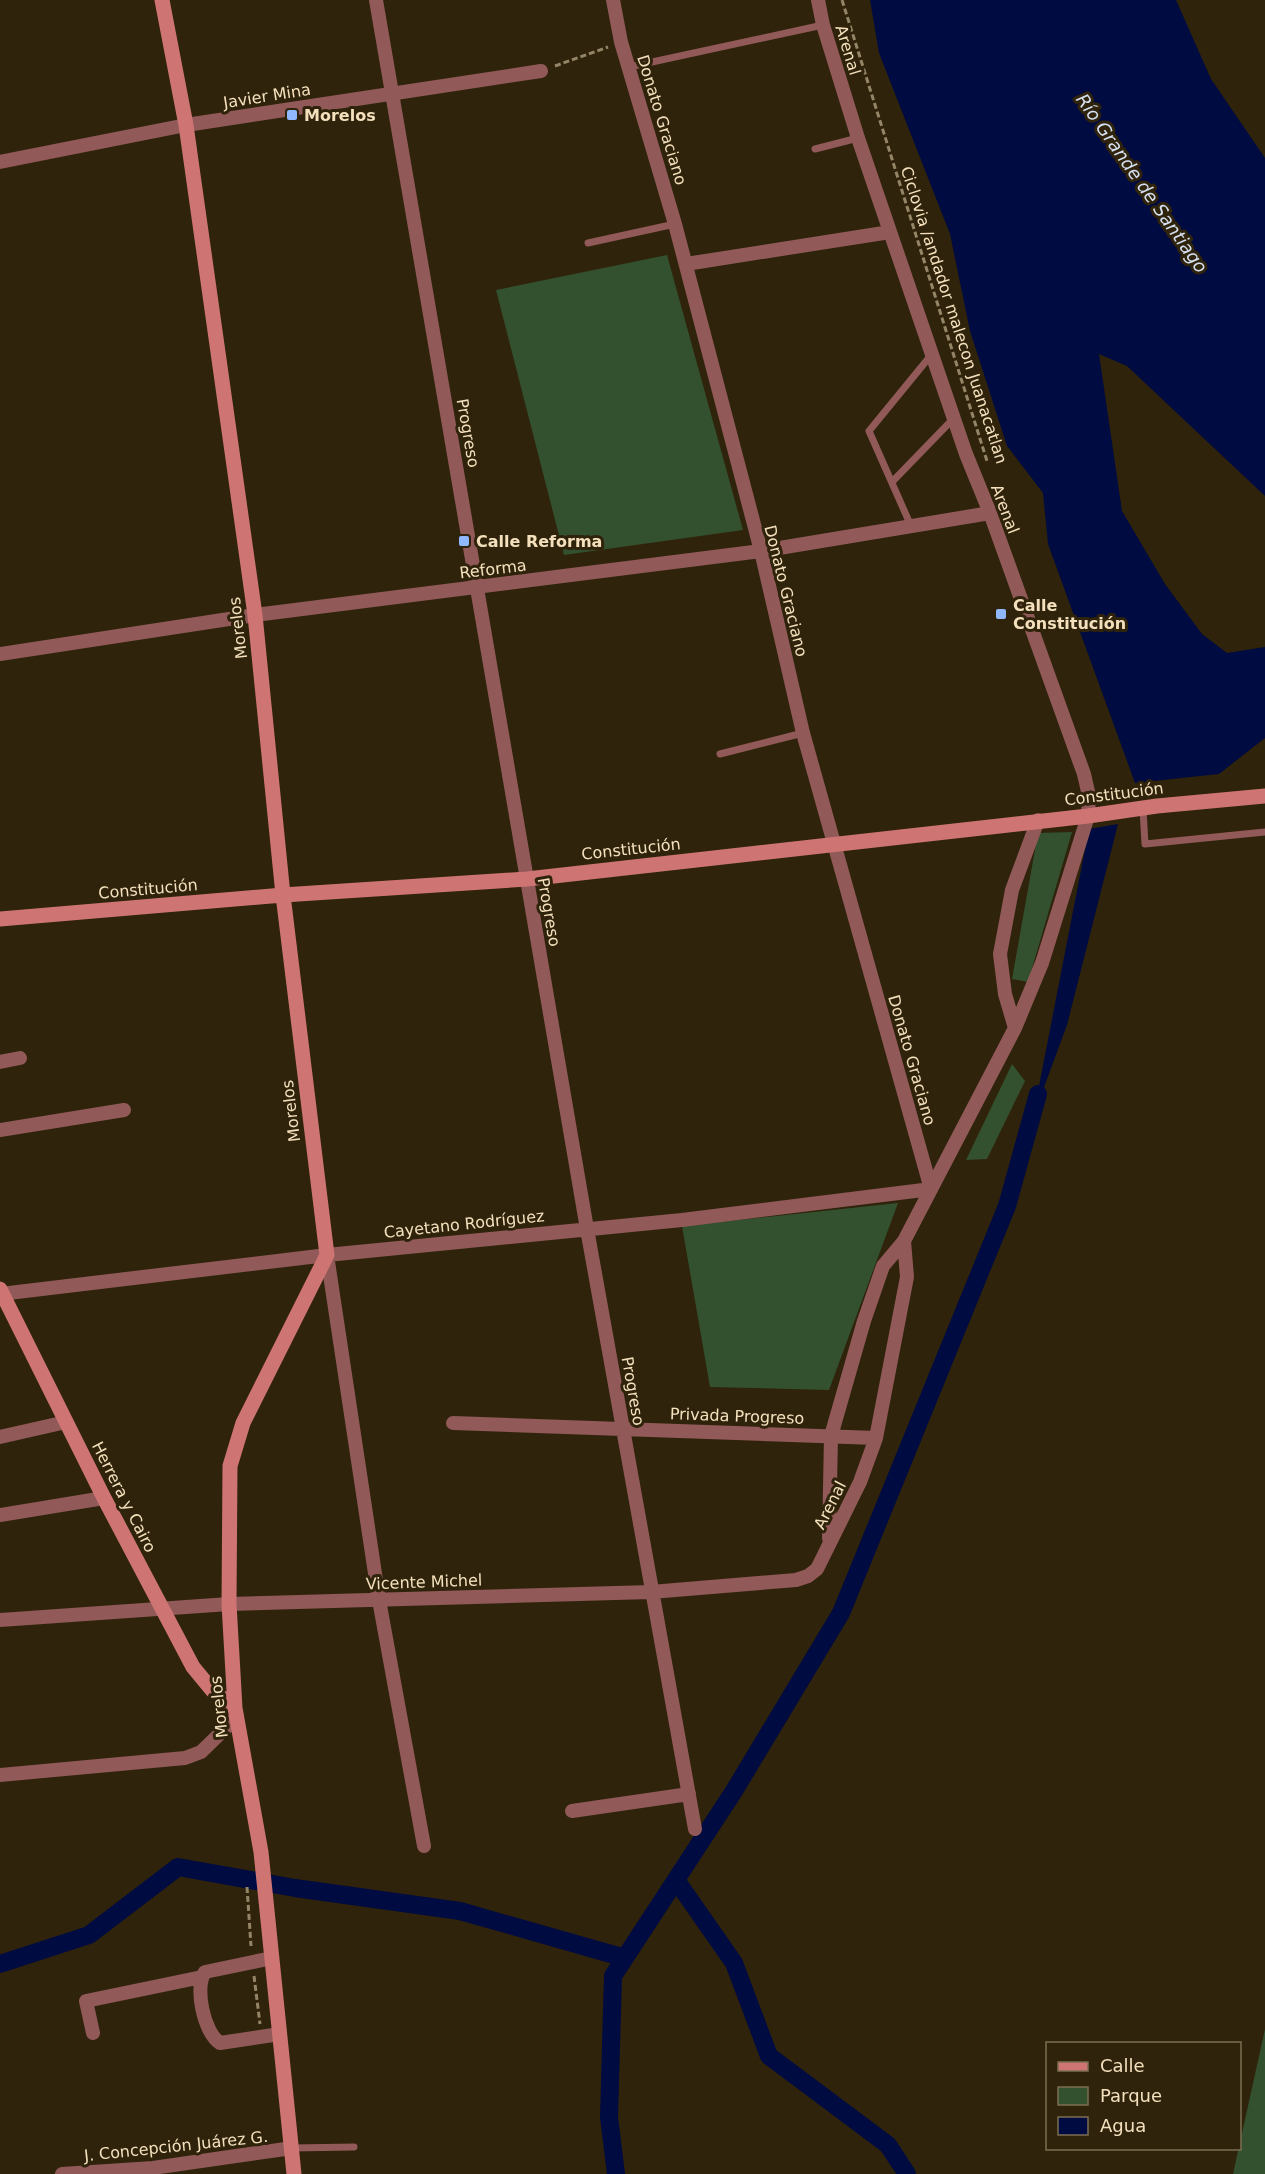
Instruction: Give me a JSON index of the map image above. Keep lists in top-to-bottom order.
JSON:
{
  "streets": {
    "street": [
      "Arenal",
      "Javier Mina",
      "Donato Graciano",
      "Progreso",
      "Reforma",
      "Morelos",
      "Constitución",
      "Cayetano Rodríguez",
      "Privada Progreso",
      "Herrera y Cairo",
      "Vicente Michel",
      "J. Concepción Juárez G."
    ],
    "path": ["Ciclovia /andador malecon Juanacatlan"]
  },
  "crossings": [
    ["Arenal", "Donato Graciano"],
    ["Arenal", "Reforma"],
    ["Arenal", "Constitución"],
    ["Arenal", "Cayetano Rodríguez"],
    ["Arenal", "Privada Progreso"],
    ["Arenal", "Vicente Michel"],
    ["Javier Mina", "Progreso"],
    ["Javier Mina", "Morelos"],
    ["Donato Graciano", "Reforma"],
    ["Donato Graciano", "Constitución"],
    ["Donato Graciano", "Cayetano Rodríguez"],
    ["Progreso", "Reforma"],
    ["Progreso", "Constitución"],
    ["Progreso", "Cayetano Rodríguez"],
    ["Progreso", "Privada Progreso"],
    ["Progreso", "Vicente Michel"],
    ["Reforma", "Morelos"],
    ["Morelos", "Constitución"],
    ["Morelos", "Cayetano Rodríguez"],
    ["Morelos", "Herrera y Cairo"],
    ["Morelos", "Vicente Michel"],
    ["Morelos", "J. Concepción Juárez G."],
    ["Cayetano Rodríguez", "Herrera y Cairo"],
    ["Herrera y Cairo", "Vicente Michel"]
  ],
  "water": ["Río Grande de Santiago"],
  "places": {
    "transit": ["Morelos", "Calle Reforma", "Calle Constitución"]
  },
  "legend": ["Calle", "Parque", "Agua"]
}
